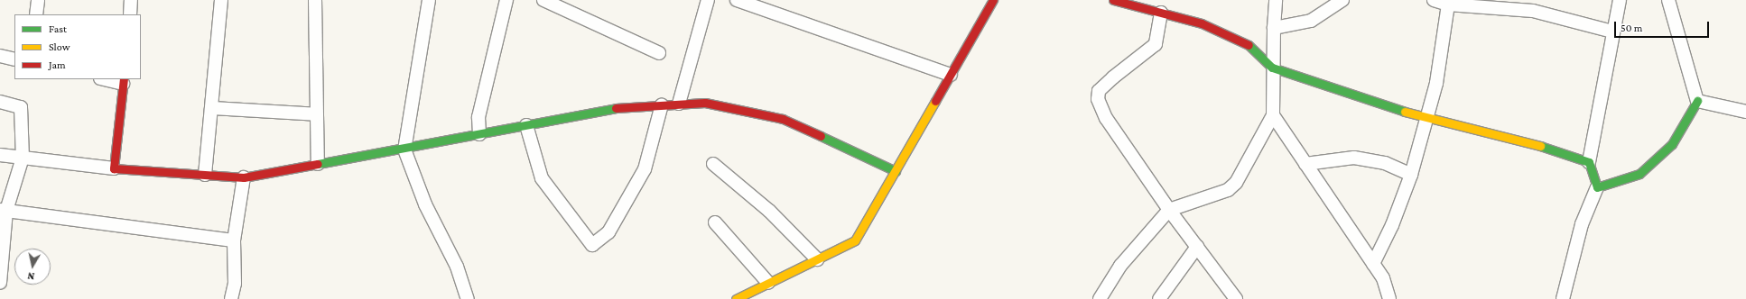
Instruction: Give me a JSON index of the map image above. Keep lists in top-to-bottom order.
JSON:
{
  "legend": ["Fast", "Slow", "Jam"],
  "scale_bar": "50 m",
  "north": "bottom"
}
